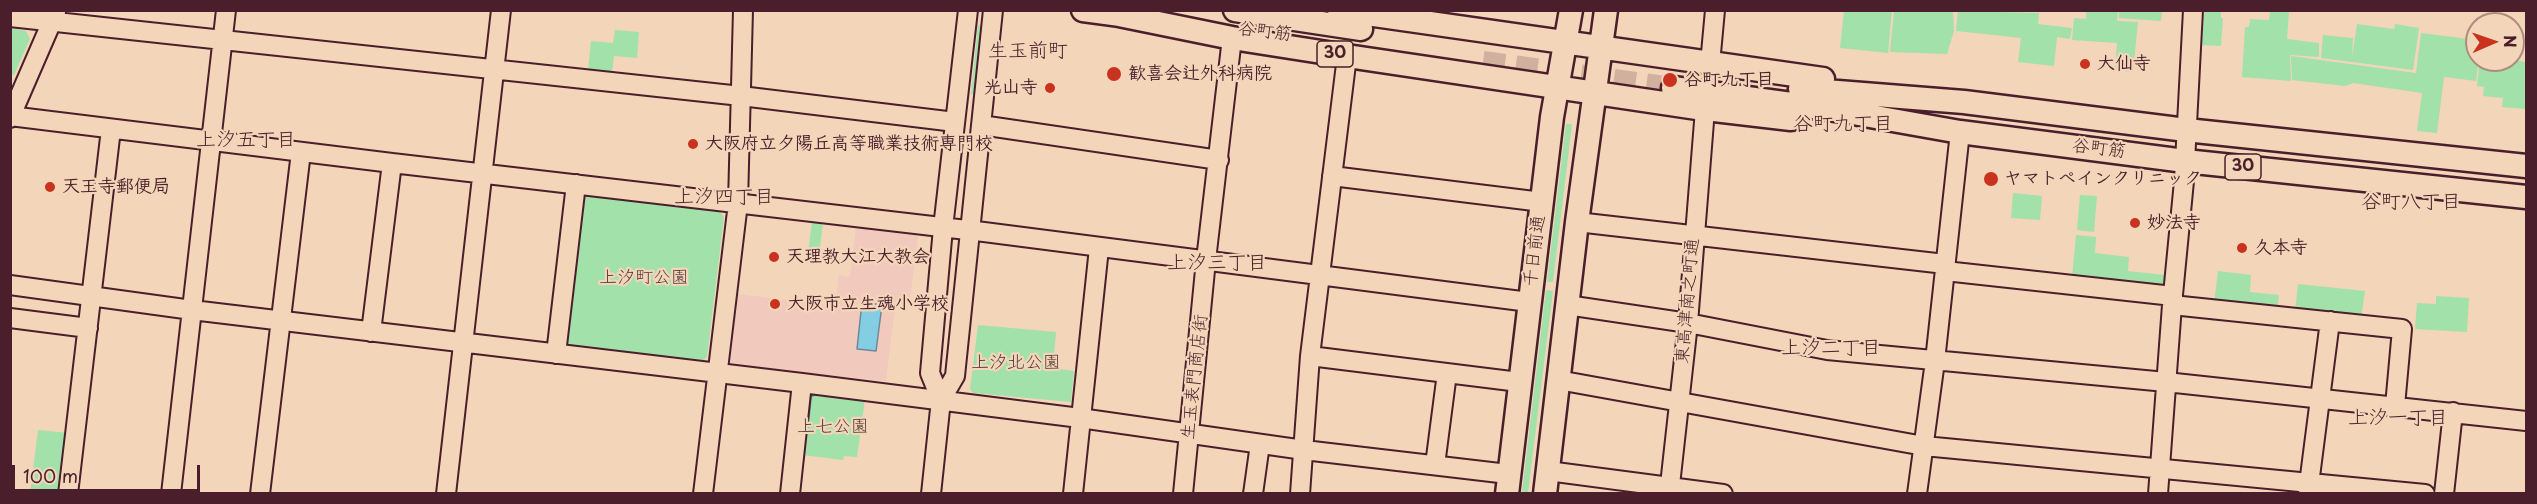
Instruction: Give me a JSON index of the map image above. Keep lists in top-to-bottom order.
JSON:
{
  "streets": {
    "main road": ["谷町筋", "30", "千日前通"],
    "street": ["東高津南之町通", "生玉表門商店街"]
  },
  "crossings": [
    ["谷町筋", "30"],
    ["30", "千日前通"],
    ["30", "東高津南之町通"],
    ["30", "生玉表門商店街"]
  ],
  "districts": [
    "生玉前町",
    "谷町九丁目",
    "上汐五丁目",
    "上汐四丁目",
    "谷町八丁目",
    "上汐三丁目",
    "上汐二丁目",
    "上汐一丁目"
  ],
  "parks": ["上汐町公園", "上汐北公園", "上七公園"],
  "places": [
    "大仙寺",
    "歓喜会辻外科病院",
    "谷町九丁目",
    "光山寺",
    "大阪府立夕陽丘高等職業技術専門校",
    "ヤマトペインクリニック",
    "天王寺郵便局",
    "妙法寺",
    "久本寺",
    "天理教大江大教会",
    "大阪市立生魂小学校"
  ],
  "scale_bar": "100 m",
  "north": "right"
}
